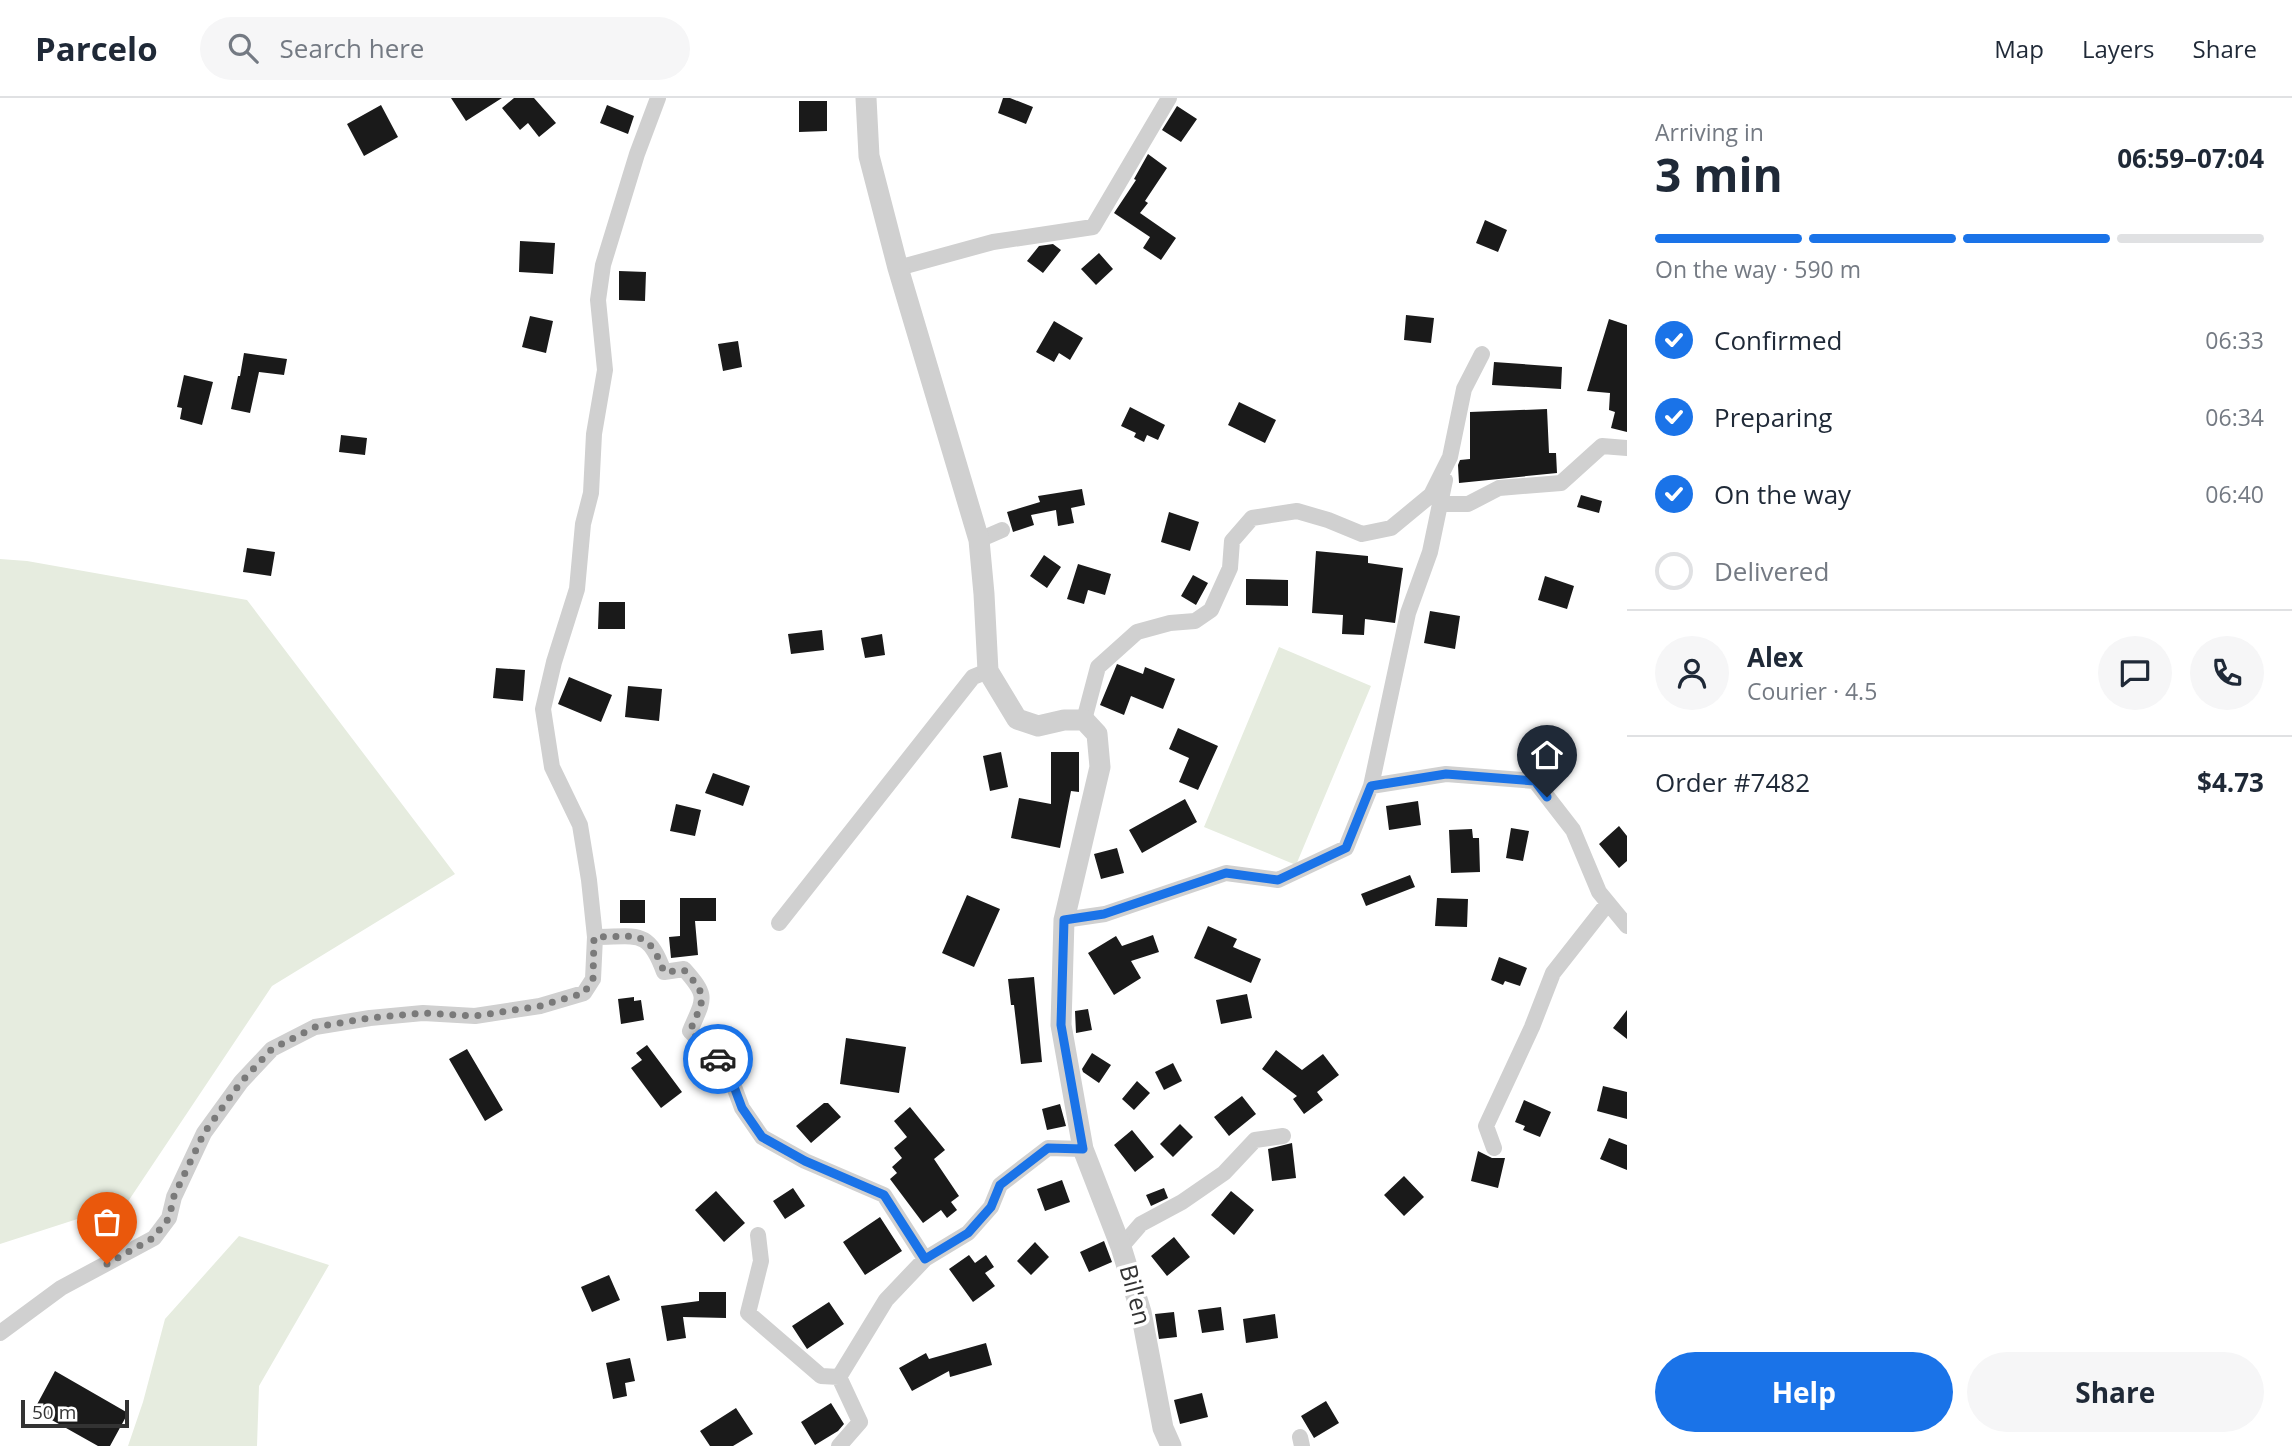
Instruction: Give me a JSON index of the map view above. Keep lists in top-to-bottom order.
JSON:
{
  "streets": {
    "street": ["Bil'en"]
  },
  "scale_bar": "50 m",
  "page": {
    "header": "Parcelo",
    "search": "Search here",
    "nav": ["Map", "Layers", "Share"],
    "heading": ["3 min", "Arriving in", "06:59–07:04"],
    "panel": [
      "Alex",
      "Courier · 4.5",
      "Order #7482",
      "$4.73"
    ],
    "bar": "On the way · 590 m",
    "list": [
      ["Confirmed", "06:33"],
      ["Preparing", "06:34"],
      ["On the way", "06:40"],
      "Delivered"
    ],
    "buttons": ["Help", "Share"],
    "scale": "50 m"
  }
}
